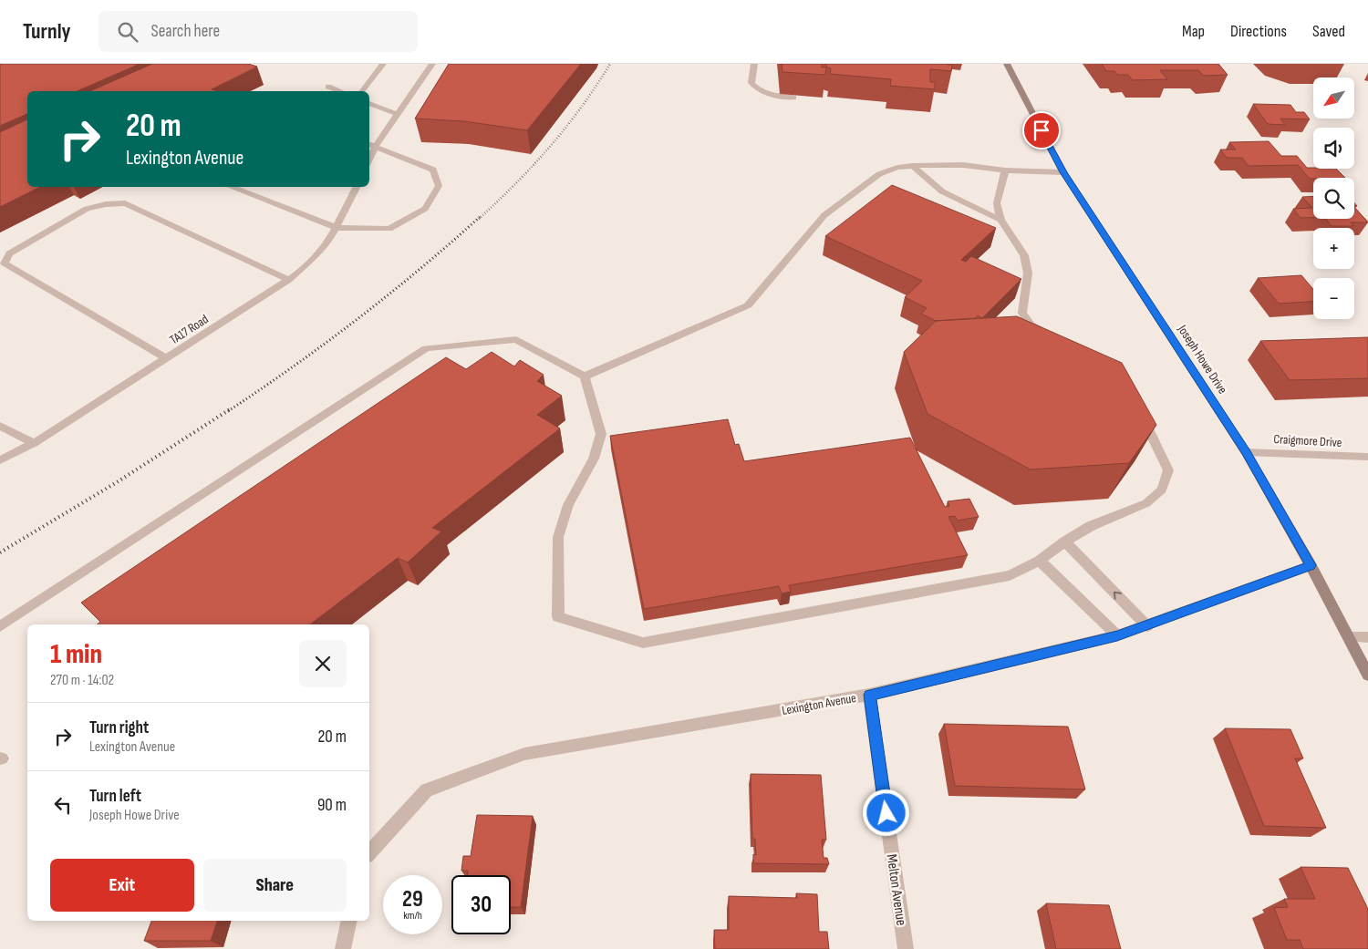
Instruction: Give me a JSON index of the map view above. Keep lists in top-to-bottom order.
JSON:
{
  "streets": {
    "main road": ["Joseph Howe Drive"],
    "street": [
      "TA17 Road",
      "Craigmore Drive",
      "Lexington Avenue",
      "Melton Avenue"
    ]
  },
  "crossings": [
    ["Joseph Howe Drive", "Craigmore Drive"],
    ["Joseph Howe Drive", "Lexington Avenue"],
    ["Lexington Avenue", "Melton Avenue"]
  ],
  "north": "bottom left",
  "page": {
    "header": "Turnly",
    "search": "Search here",
    "nav": ["Map", "Directions", "Saved"],
    "map_buttons": ["+", "−"],
    "turn": ["20 m", "Lexington Avenue"],
    "heading": ["1 min", "270 m · 14:02"],
    "list": [
      {
        "name": "Turn right",
        "note": "Lexington Avenue",
        "value": "20 m"
      },
      {
        "name": "Turn left",
        "note": "Joseph Howe Drive",
        "value": "90 m"
      }
    ],
    "buttons": ["Exit", "Share"],
    "speed": "29 km/h",
    "limit": "30"
  }
}
